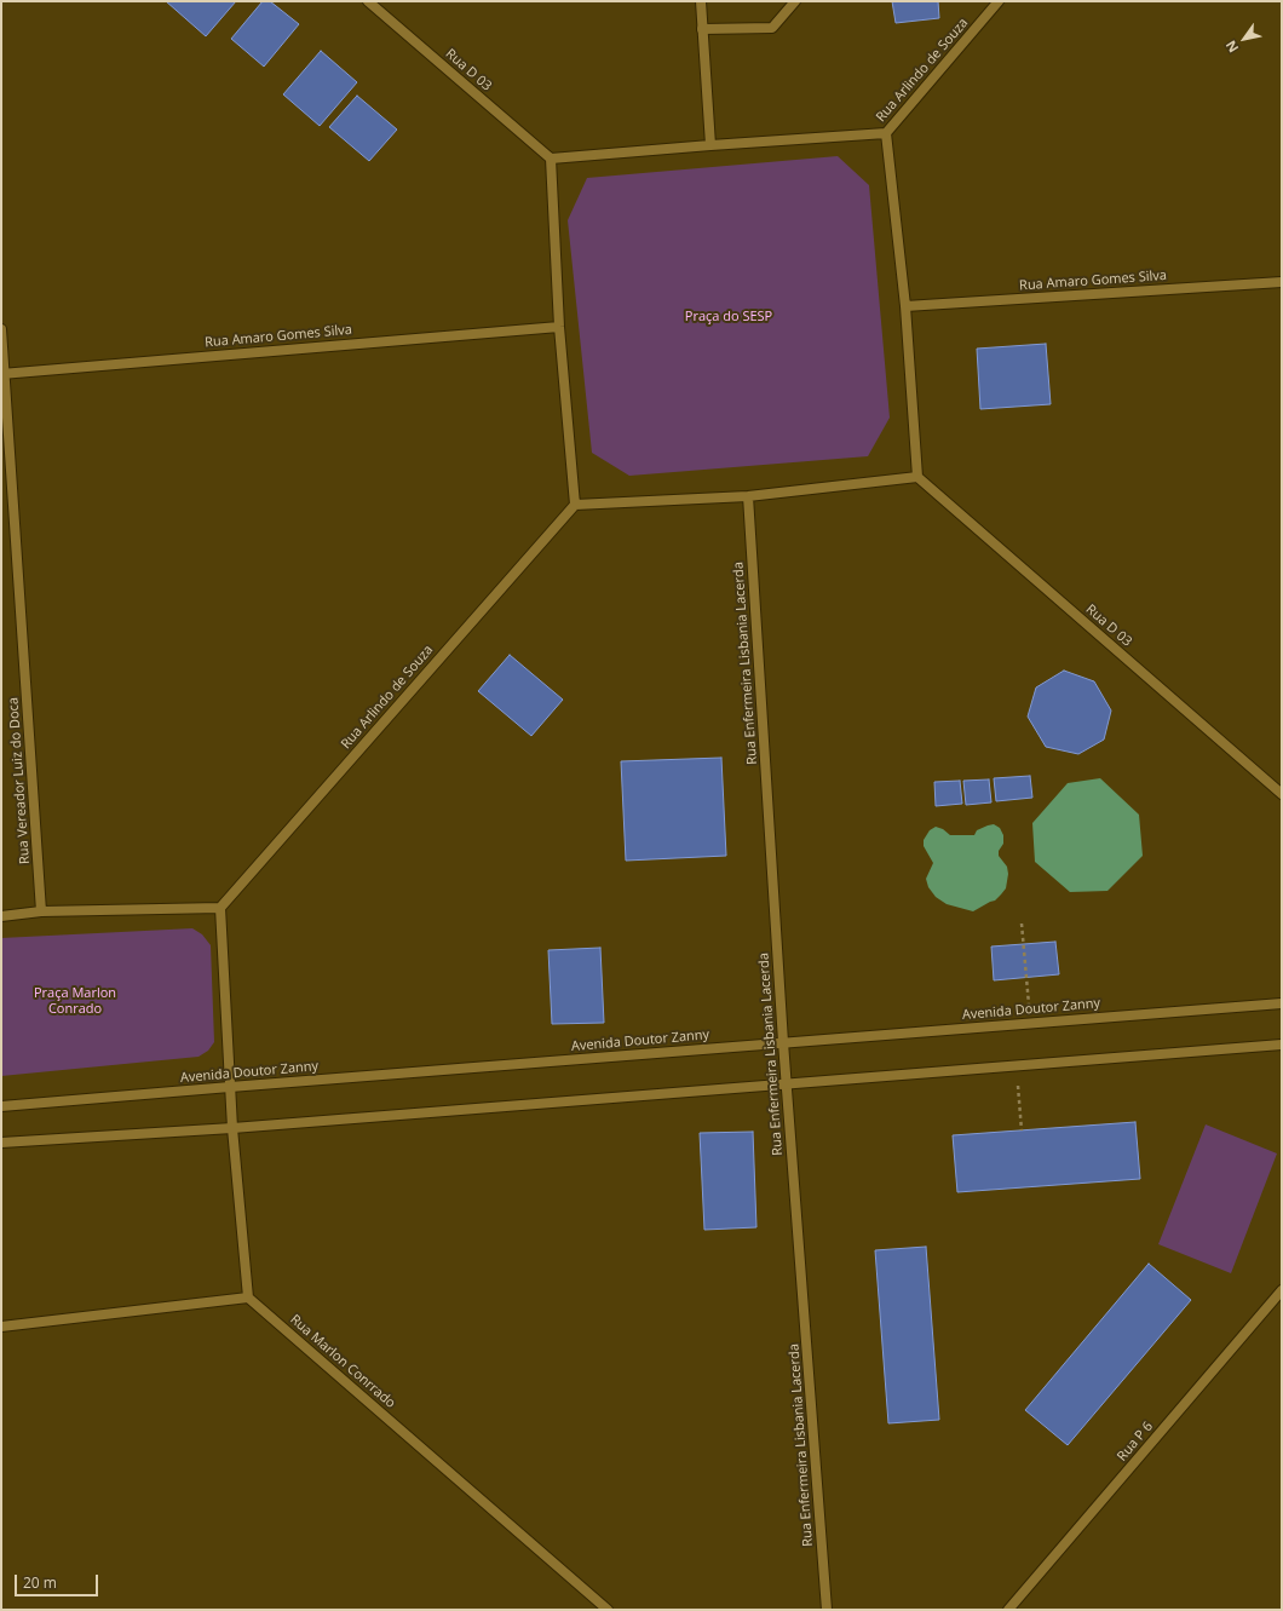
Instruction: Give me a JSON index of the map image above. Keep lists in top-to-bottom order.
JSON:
{
  "streets": {
    "street": [
      "Rua D 03",
      "Rua Arlindo de Souza",
      "Rua Amaro Gomes Silva",
      "Rua Enfermeira Lisbania Lacerda",
      "Rua Vereador Luiz do Doca",
      "Avenida Doutor Zanny",
      "Rua Marlon Conrrado",
      "Rua P 6"
    ]
  },
  "crossings": [
    ["Rua Amaro Gomes Silva", "Rua Vereador Luiz do Doca"],
    ["Rua Enfermeira Lisbania Lacerda", "Avenida Doutor Zanny"]
  ],
  "parks": ["Praça do SESP", "Praça Marlon Conrado"],
  "scale_bar": "20 m",
  "north": "bottom left"
}
